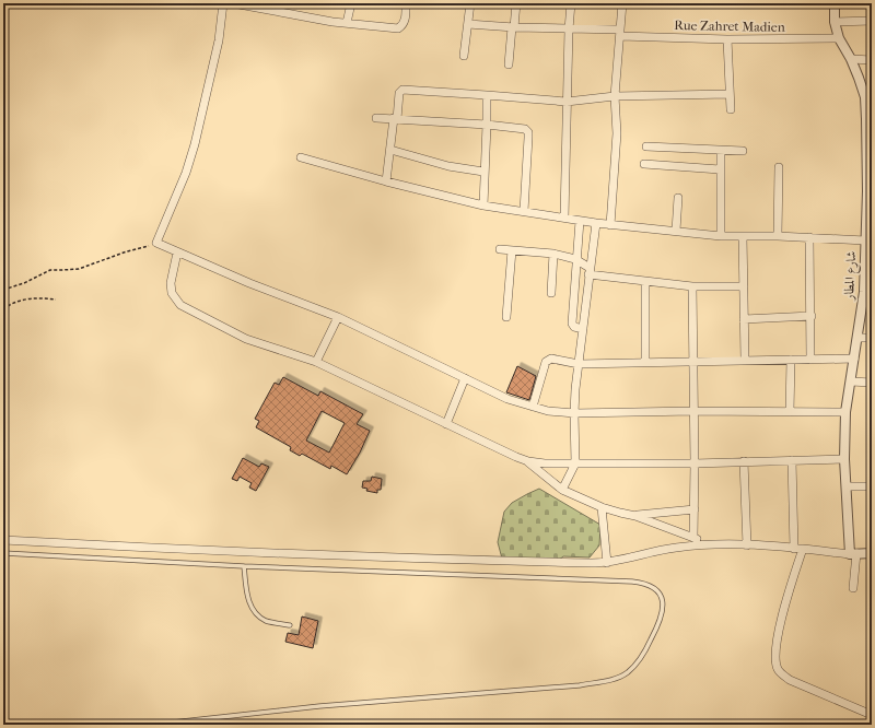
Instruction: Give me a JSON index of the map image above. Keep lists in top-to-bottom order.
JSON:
{
  "streets": {
    "street": ["Rue Zahret Madien", "شارع المطار"]
  },
  "crossings": [
    ["Rue Zahret Madien", "شارع المطار"]
  ]
}
